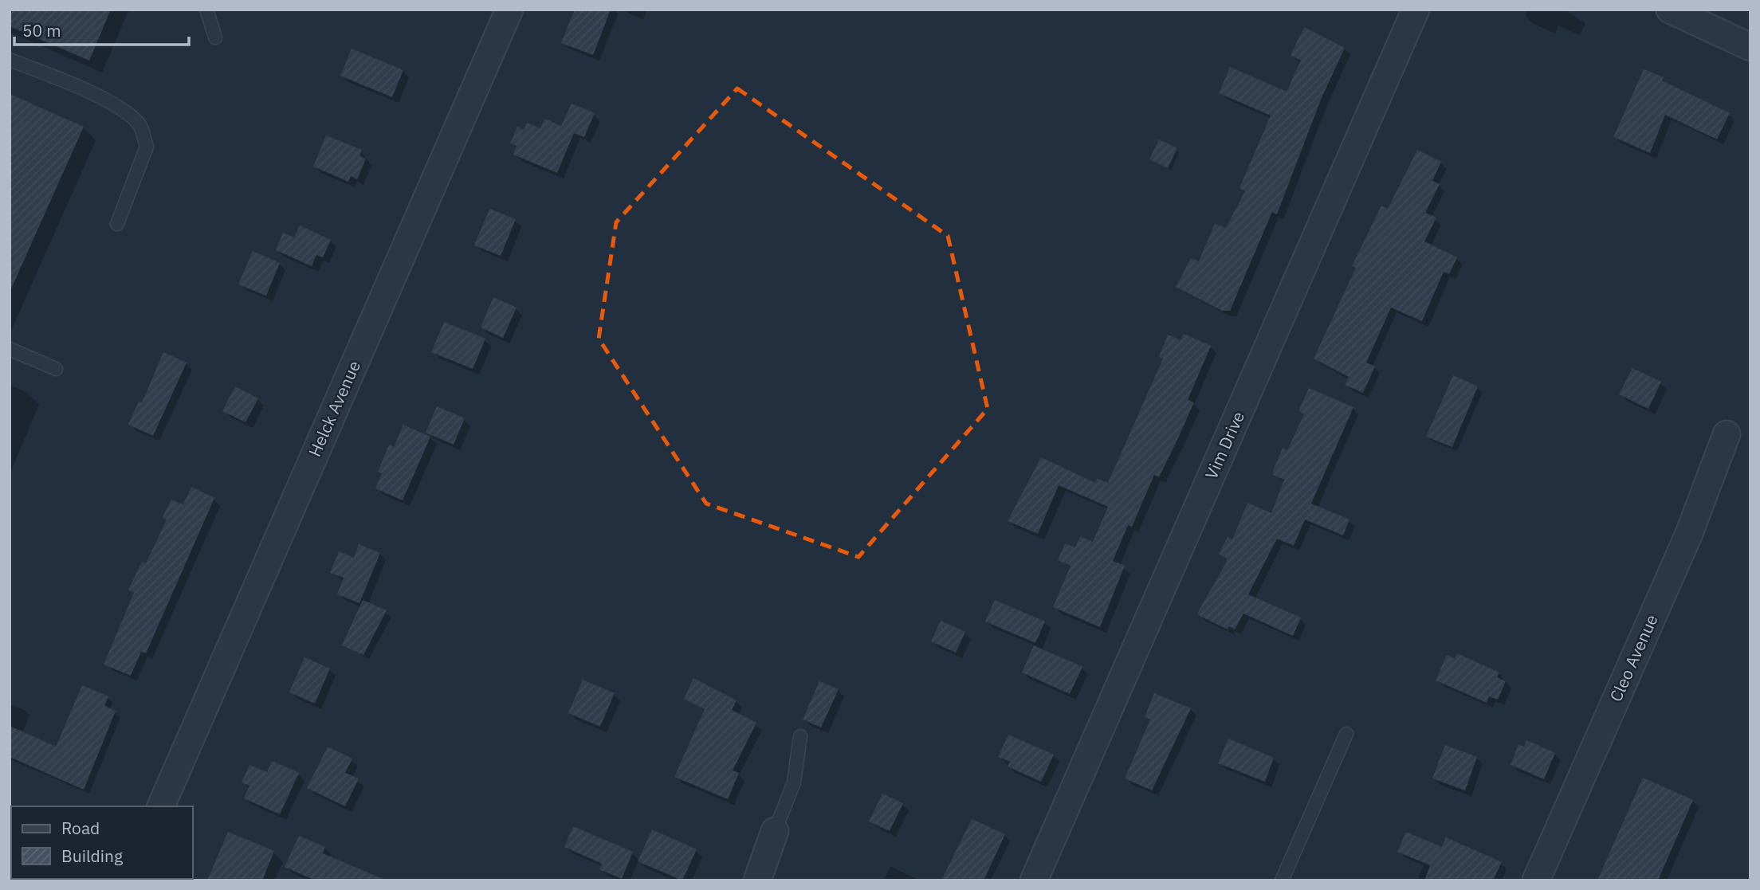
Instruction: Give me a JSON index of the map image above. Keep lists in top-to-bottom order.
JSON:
{
  "streets": {
    "street": ["Helck Avenue", "Vim Drive", "Cleo Avenue"]
  },
  "legend": ["Road", "Building"],
  "scale_bar": "50 m"
}
